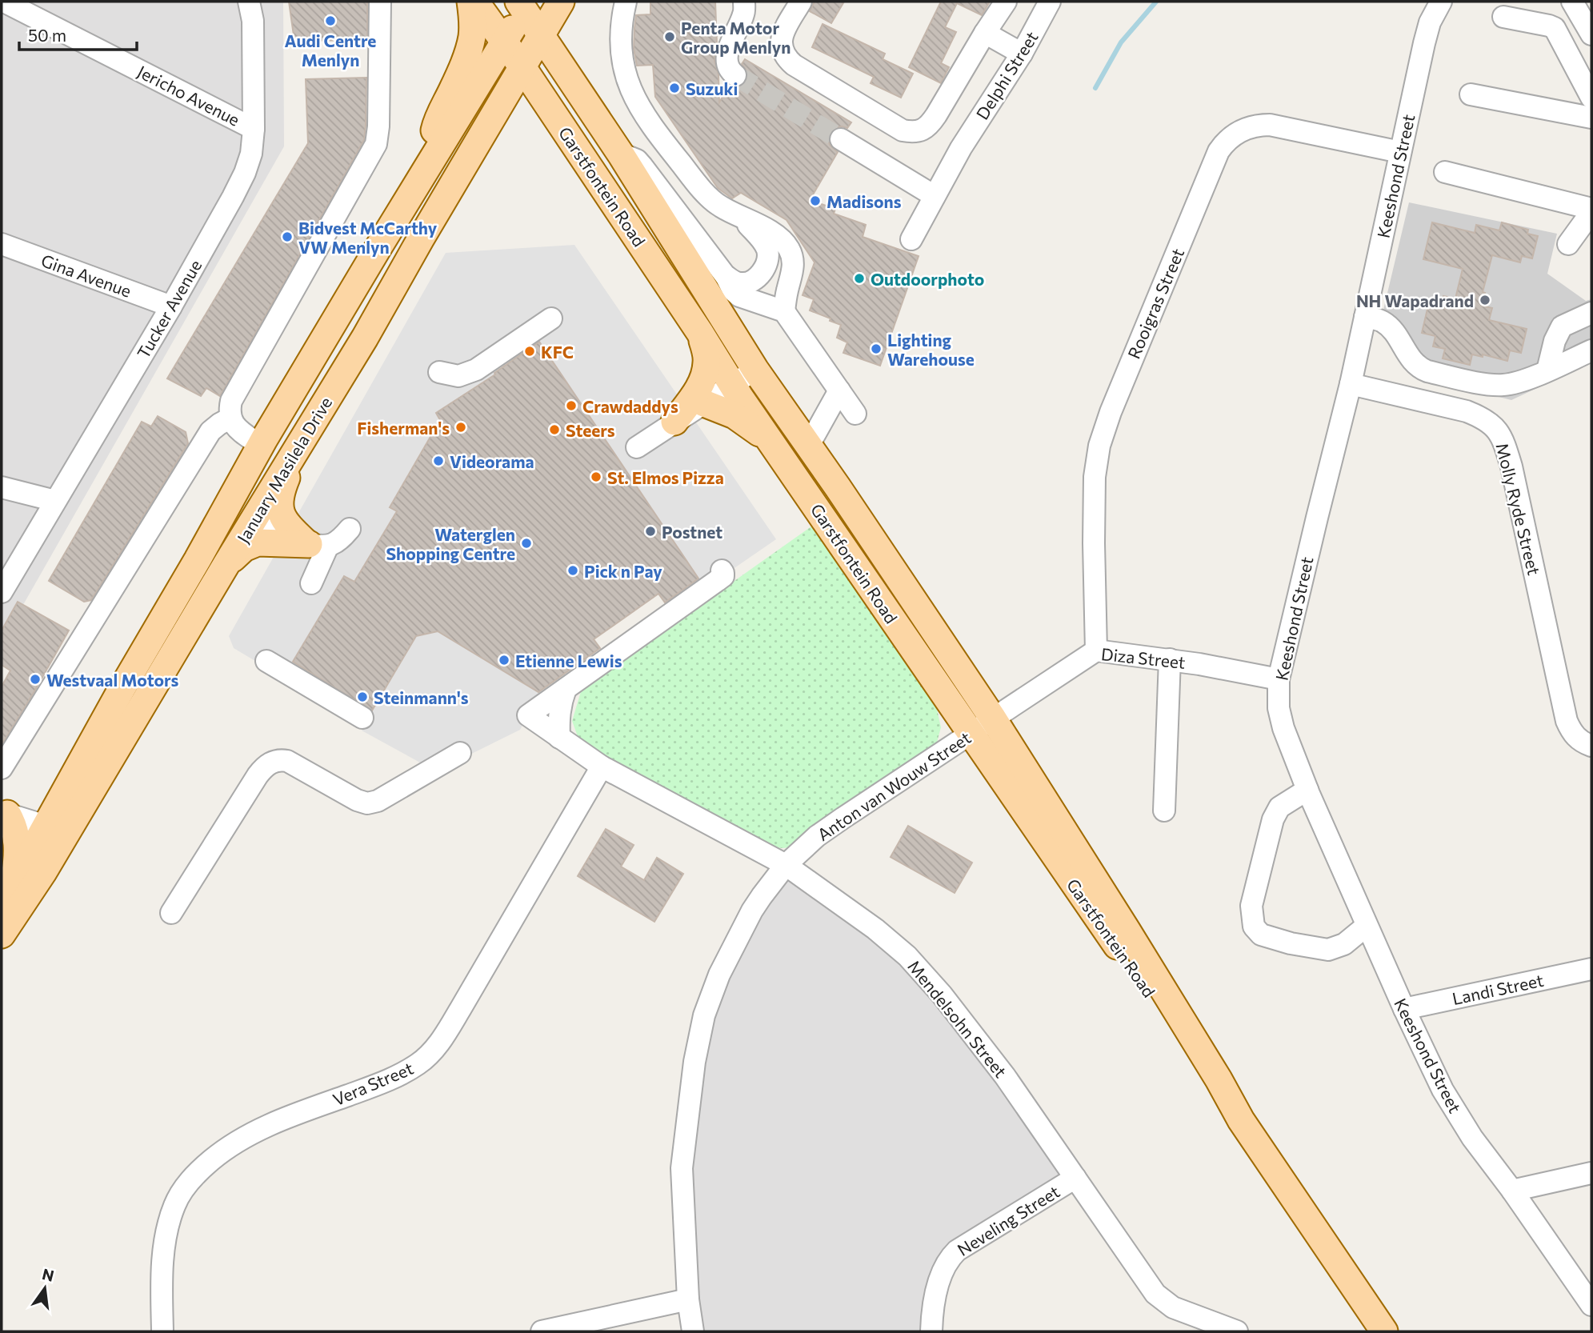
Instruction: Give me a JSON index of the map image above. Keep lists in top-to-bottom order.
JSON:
{
  "streets": {
    "main road": ["Garstfontein Road", "January Masilela Drive"],
    "street": [
      "Delphi Street",
      "Jericho Avenue",
      "Keeshond Street",
      "Gina Avenue",
      "Rooigras Street",
      "Tucker Avenue",
      "Molly Ryde Street",
      "Diza Street",
      "Anton van Wouw Street",
      "Landi Street",
      "Mendelsohn Street",
      "Vera Street",
      "Neveling Street"
    ]
  },
  "crossings": [
    ["Jericho Avenue", "Tucker Avenue"],
    ["Keeshond Street", "Rooigras Street"],
    ["Keeshond Street", "Molly Ryde Street"],
    ["Keeshond Street", "Diza Street"],
    ["Keeshond Street", "Landi Street"],
    ["Garstfontein Road", "January Masilela Drive"],
    ["Garstfontein Road", "Diza Street"],
    ["Garstfontein Road", "Anton van Wouw Street"],
    ["Gina Avenue", "Tucker Avenue"],
    ["Rooigras Street", "Diza Street"],
    ["Diza Street", "Anton van Wouw Street"],
    ["Anton van Wouw Street", "Mendelsohn Street"],
    ["Mendelsohn Street", "Vera Street"],
    ["Mendelsohn Street", "Neveling Street"]
  ],
  "places": [
    "Audi Centre Menlyn",
    "Penta Motor Group Menlyn",
    "Suzuki",
    "Madisons",
    "Bidvest McCarthy VW Menlyn",
    "Outdoorphoto",
    "NH Wapadrand",
    "Lighting Warehouse",
    "KFC",
    "Crawdaddys",
    "Fisherman's",
    "Steers",
    "Videorama",
    "St. Elmos Pizza",
    "Postnet",
    "Waterglen Shopping Centre",
    "Pick n Pay",
    "Etienne Lewis",
    "Westvaal Motors",
    "Steinmann's"
  ],
  "scale_bar": "50 m",
  "north": "top"
}
